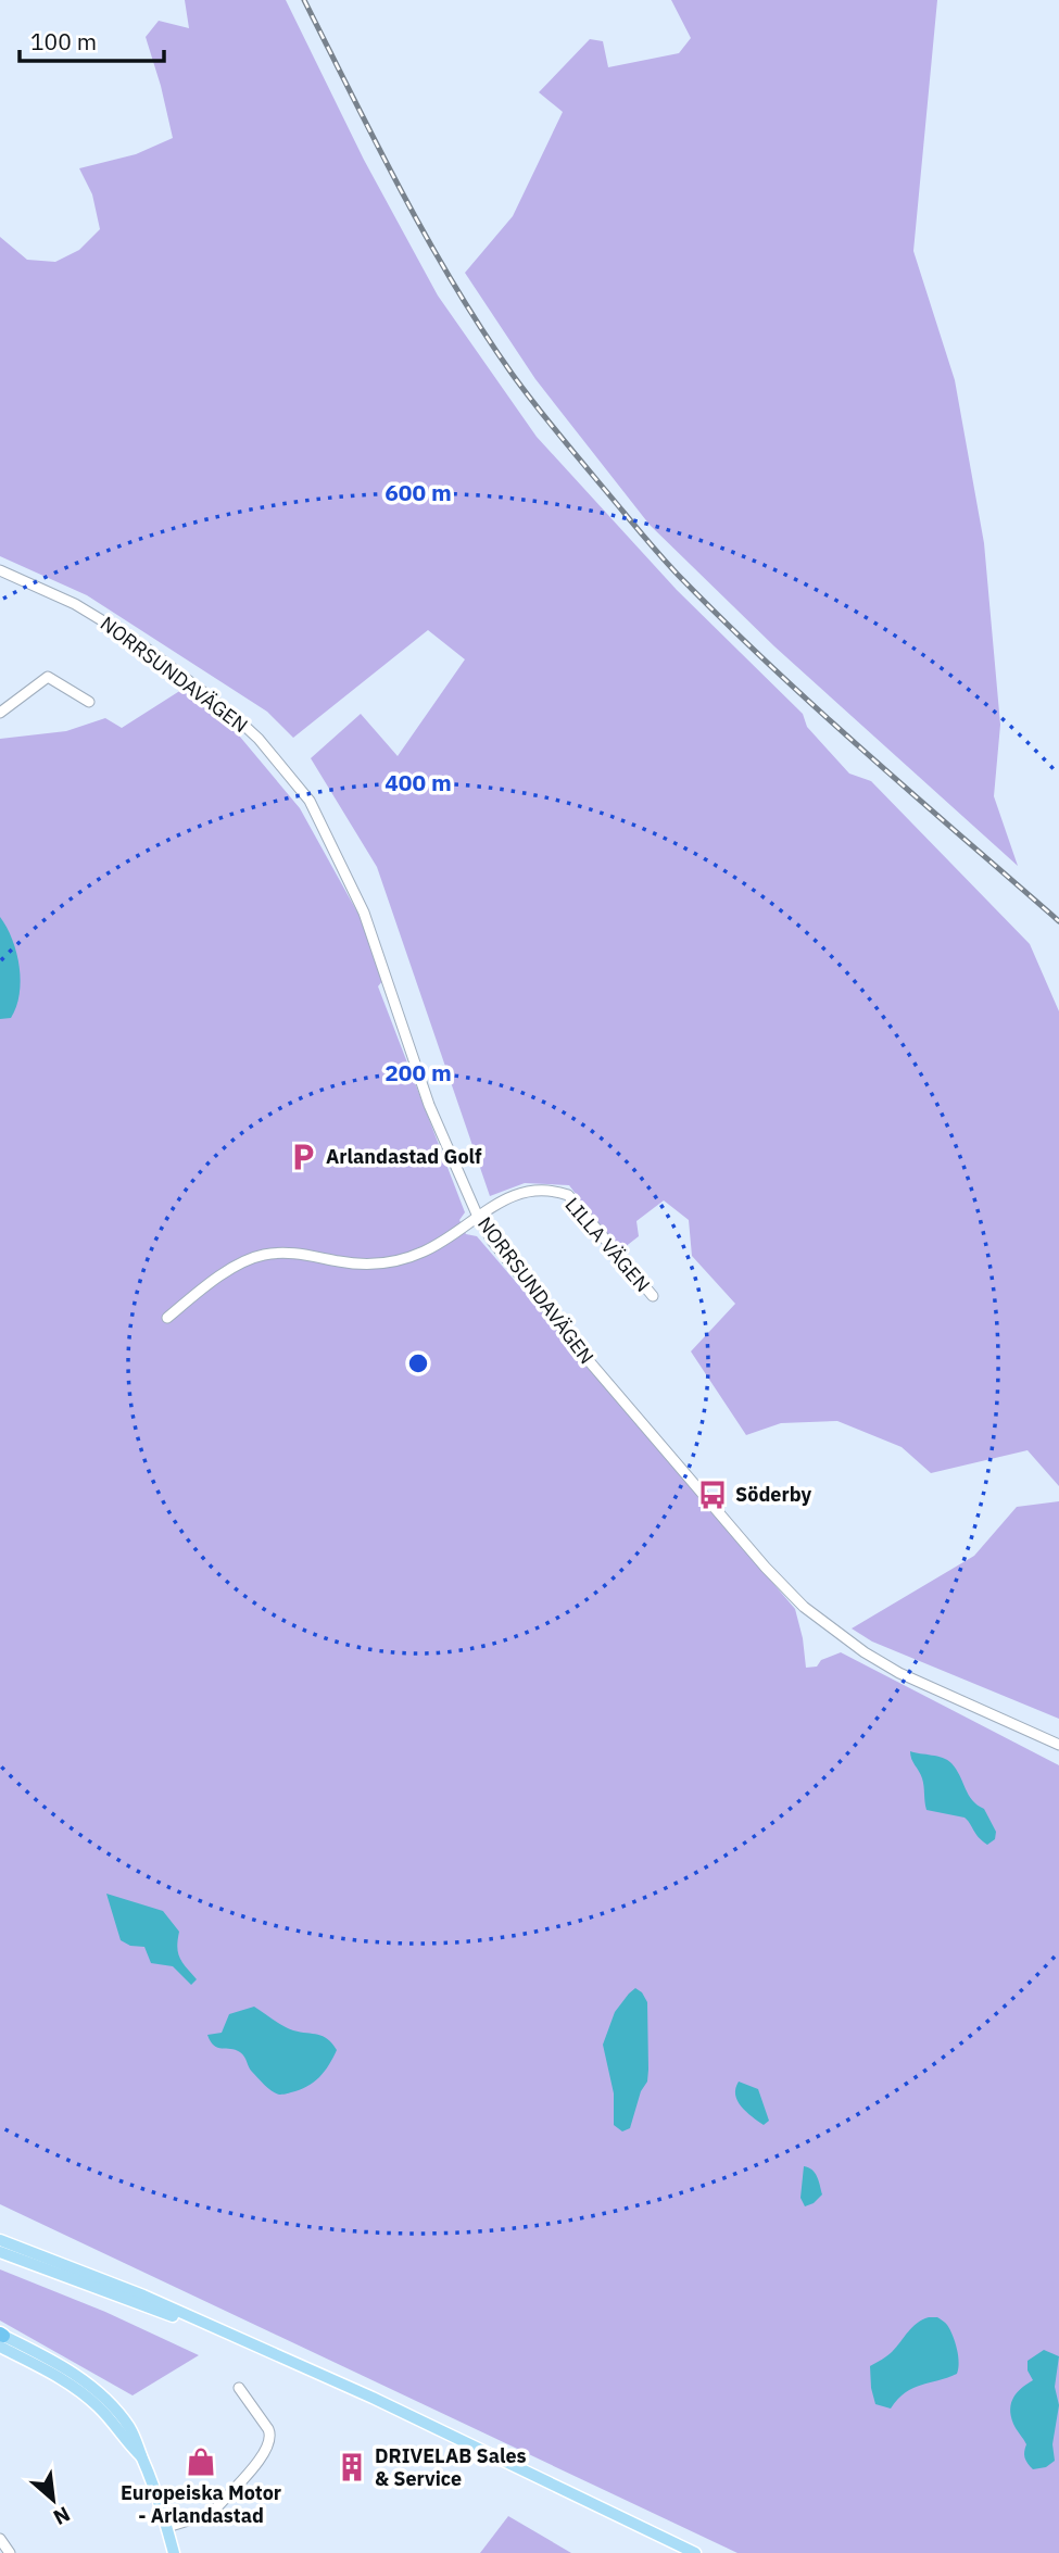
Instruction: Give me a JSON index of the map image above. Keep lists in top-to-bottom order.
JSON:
{
  "streets": {
    "street": ["NORRSUNDAVÄGEN", "LILLA VÄGEN"]
  },
  "crossings": [
    ["NORRSUNDAVÄGEN", "LILLA VÄGEN"]
  ],
  "places": {
    "parking": ["Arlandastad Golf"],
    "bus stop": ["Söderby"],
    "shop": ["Europeiska Motor - Arlandastad"],
    "building": ["DRIVELAB Sales & Service"]
  },
  "scale_bar": "100 m",
  "north": "bottom right",
  "rings": ["600 m", "400 m", "200 m"]
}
